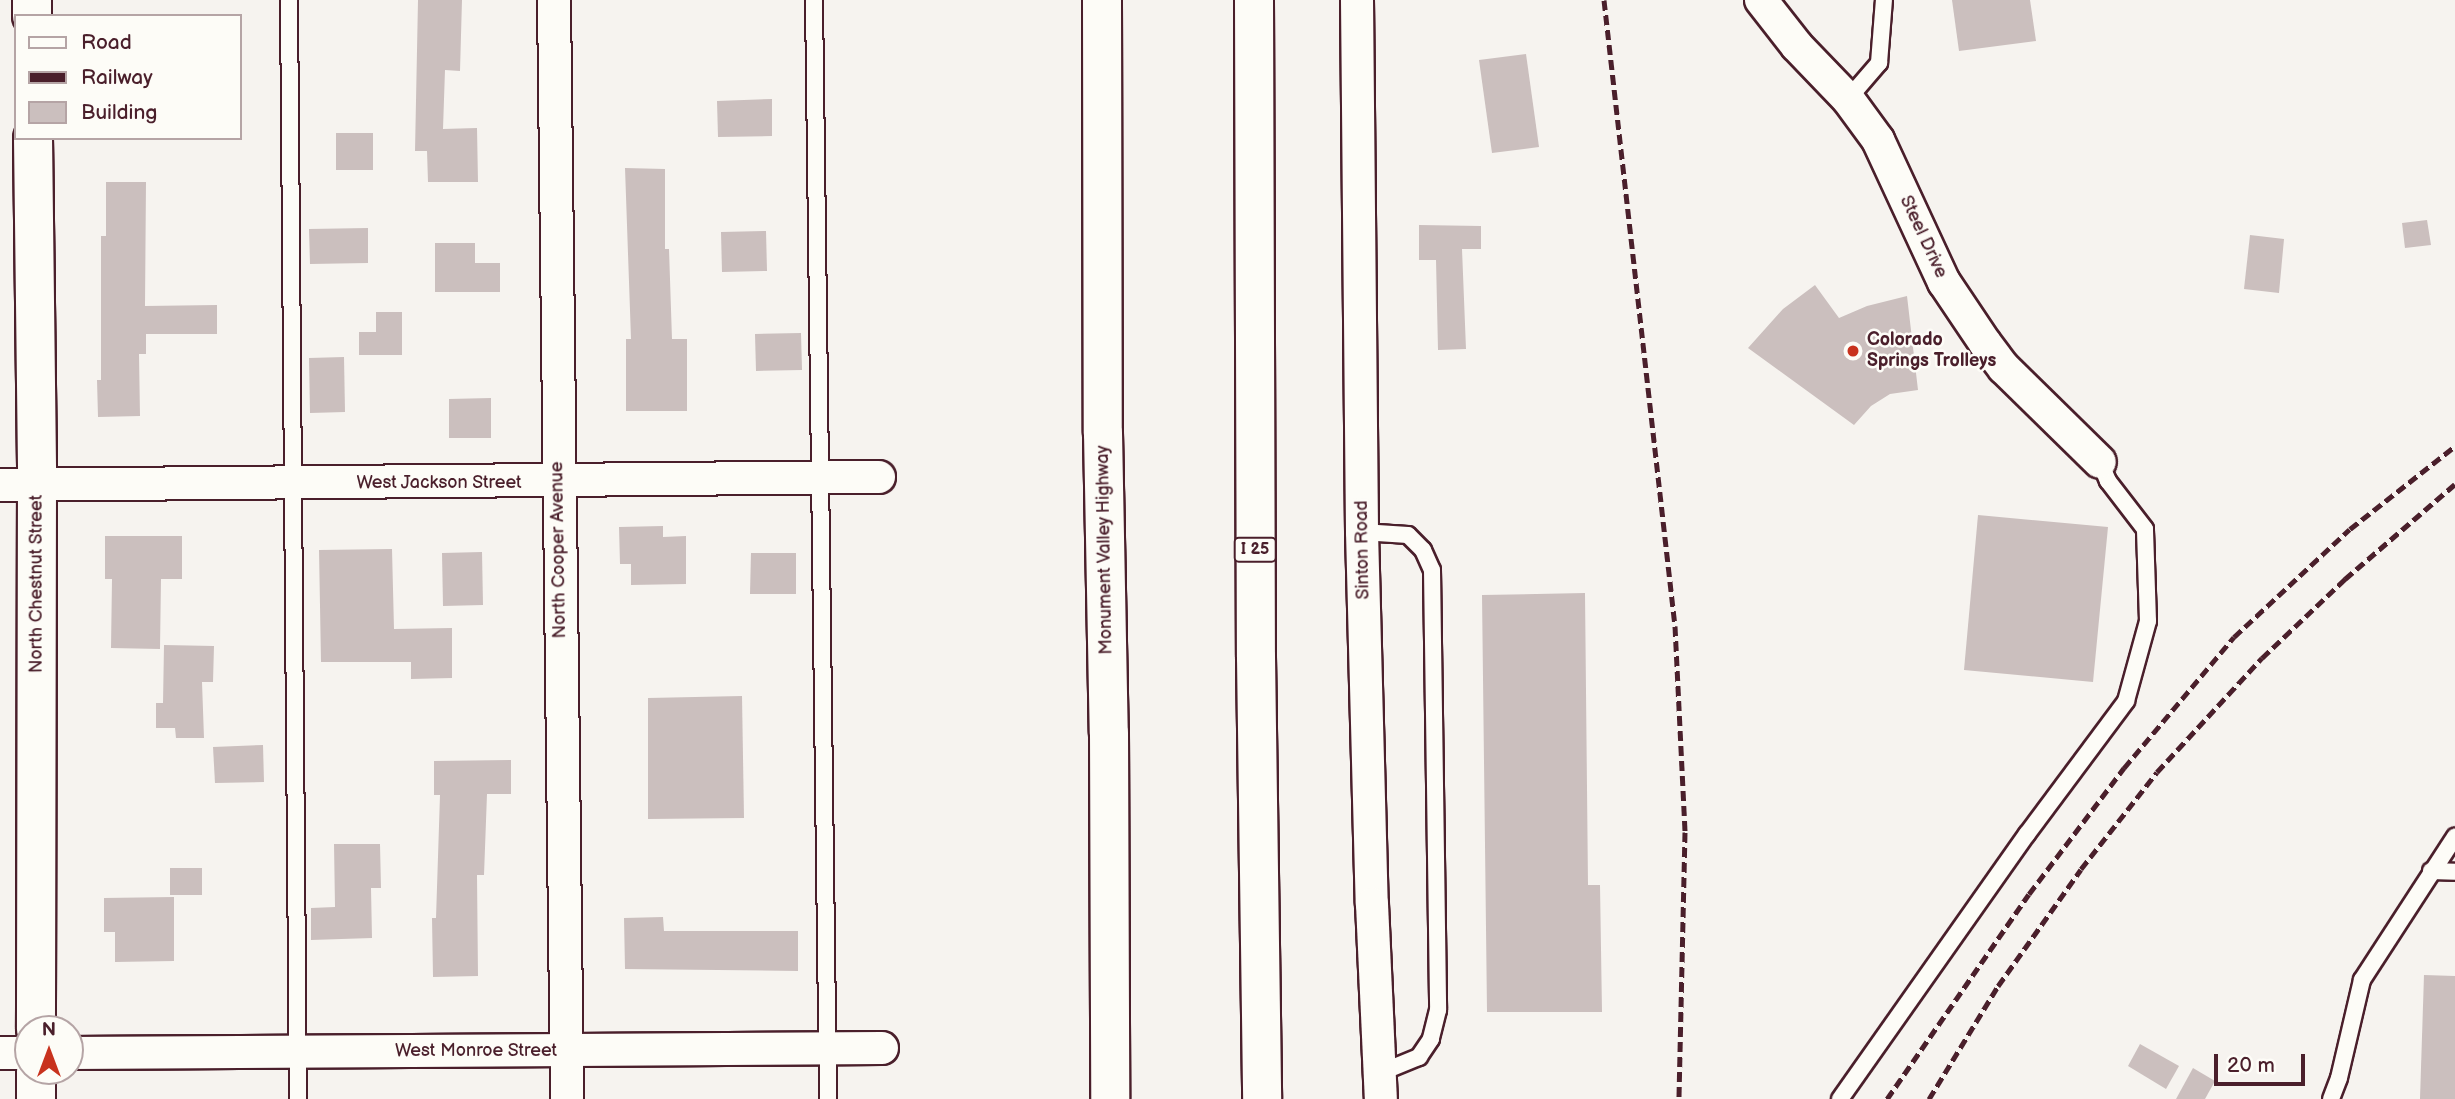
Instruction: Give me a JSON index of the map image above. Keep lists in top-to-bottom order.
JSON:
{
  "streets": {
    "main road": ["Monument Valley Highway", "I 25", "North Chestnut Street"],
    "street": [
      "Steel Drive",
      "West Jackson Street",
      "North Cooper Avenue",
      "Sinton Road",
      "West Monroe Street"
    ]
  },
  "crossings": [
    ["West Jackson Street", "North Cooper Avenue"],
    ["West Jackson Street", "North Chestnut Street"],
    ["North Cooper Avenue", "West Monroe Street"]
  ],
  "places": ["Colorado Springs Trolleys"],
  "legend": ["Road", "Railway", "Building"],
  "scale_bar": "20 m",
  "north": "top"
}
